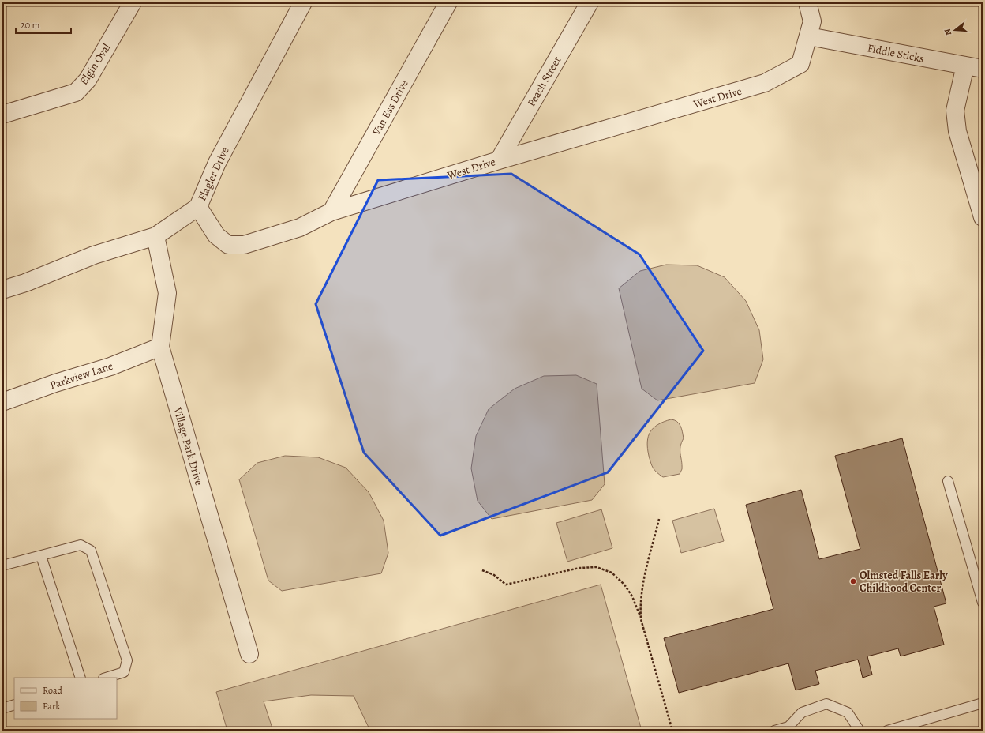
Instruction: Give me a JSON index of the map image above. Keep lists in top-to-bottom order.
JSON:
{
  "streets": {
    "street": [
      "Fiddle Sticks",
      "Elgin Oval",
      "Peach Street",
      "West Drive",
      "Van Ess Drive",
      "Flagler Drive",
      "Parkview Lane",
      "Village Park Drive"
    ]
  },
  "crossings": [
    ["Fiddle Sticks", "West Drive"],
    ["Peach Street", "West Drive"],
    ["West Drive", "Van Ess Drive"],
    ["West Drive", "Flagler Drive"],
    ["Flagler Drive", "Village Park Drive"],
    ["Parkview Lane", "Village Park Drive"]
  ],
  "places": ["Olmsted Falls Early Childhood Center"],
  "legend": ["Road", "Park"],
  "scale_bar": "20 m",
  "north": "left"
}
